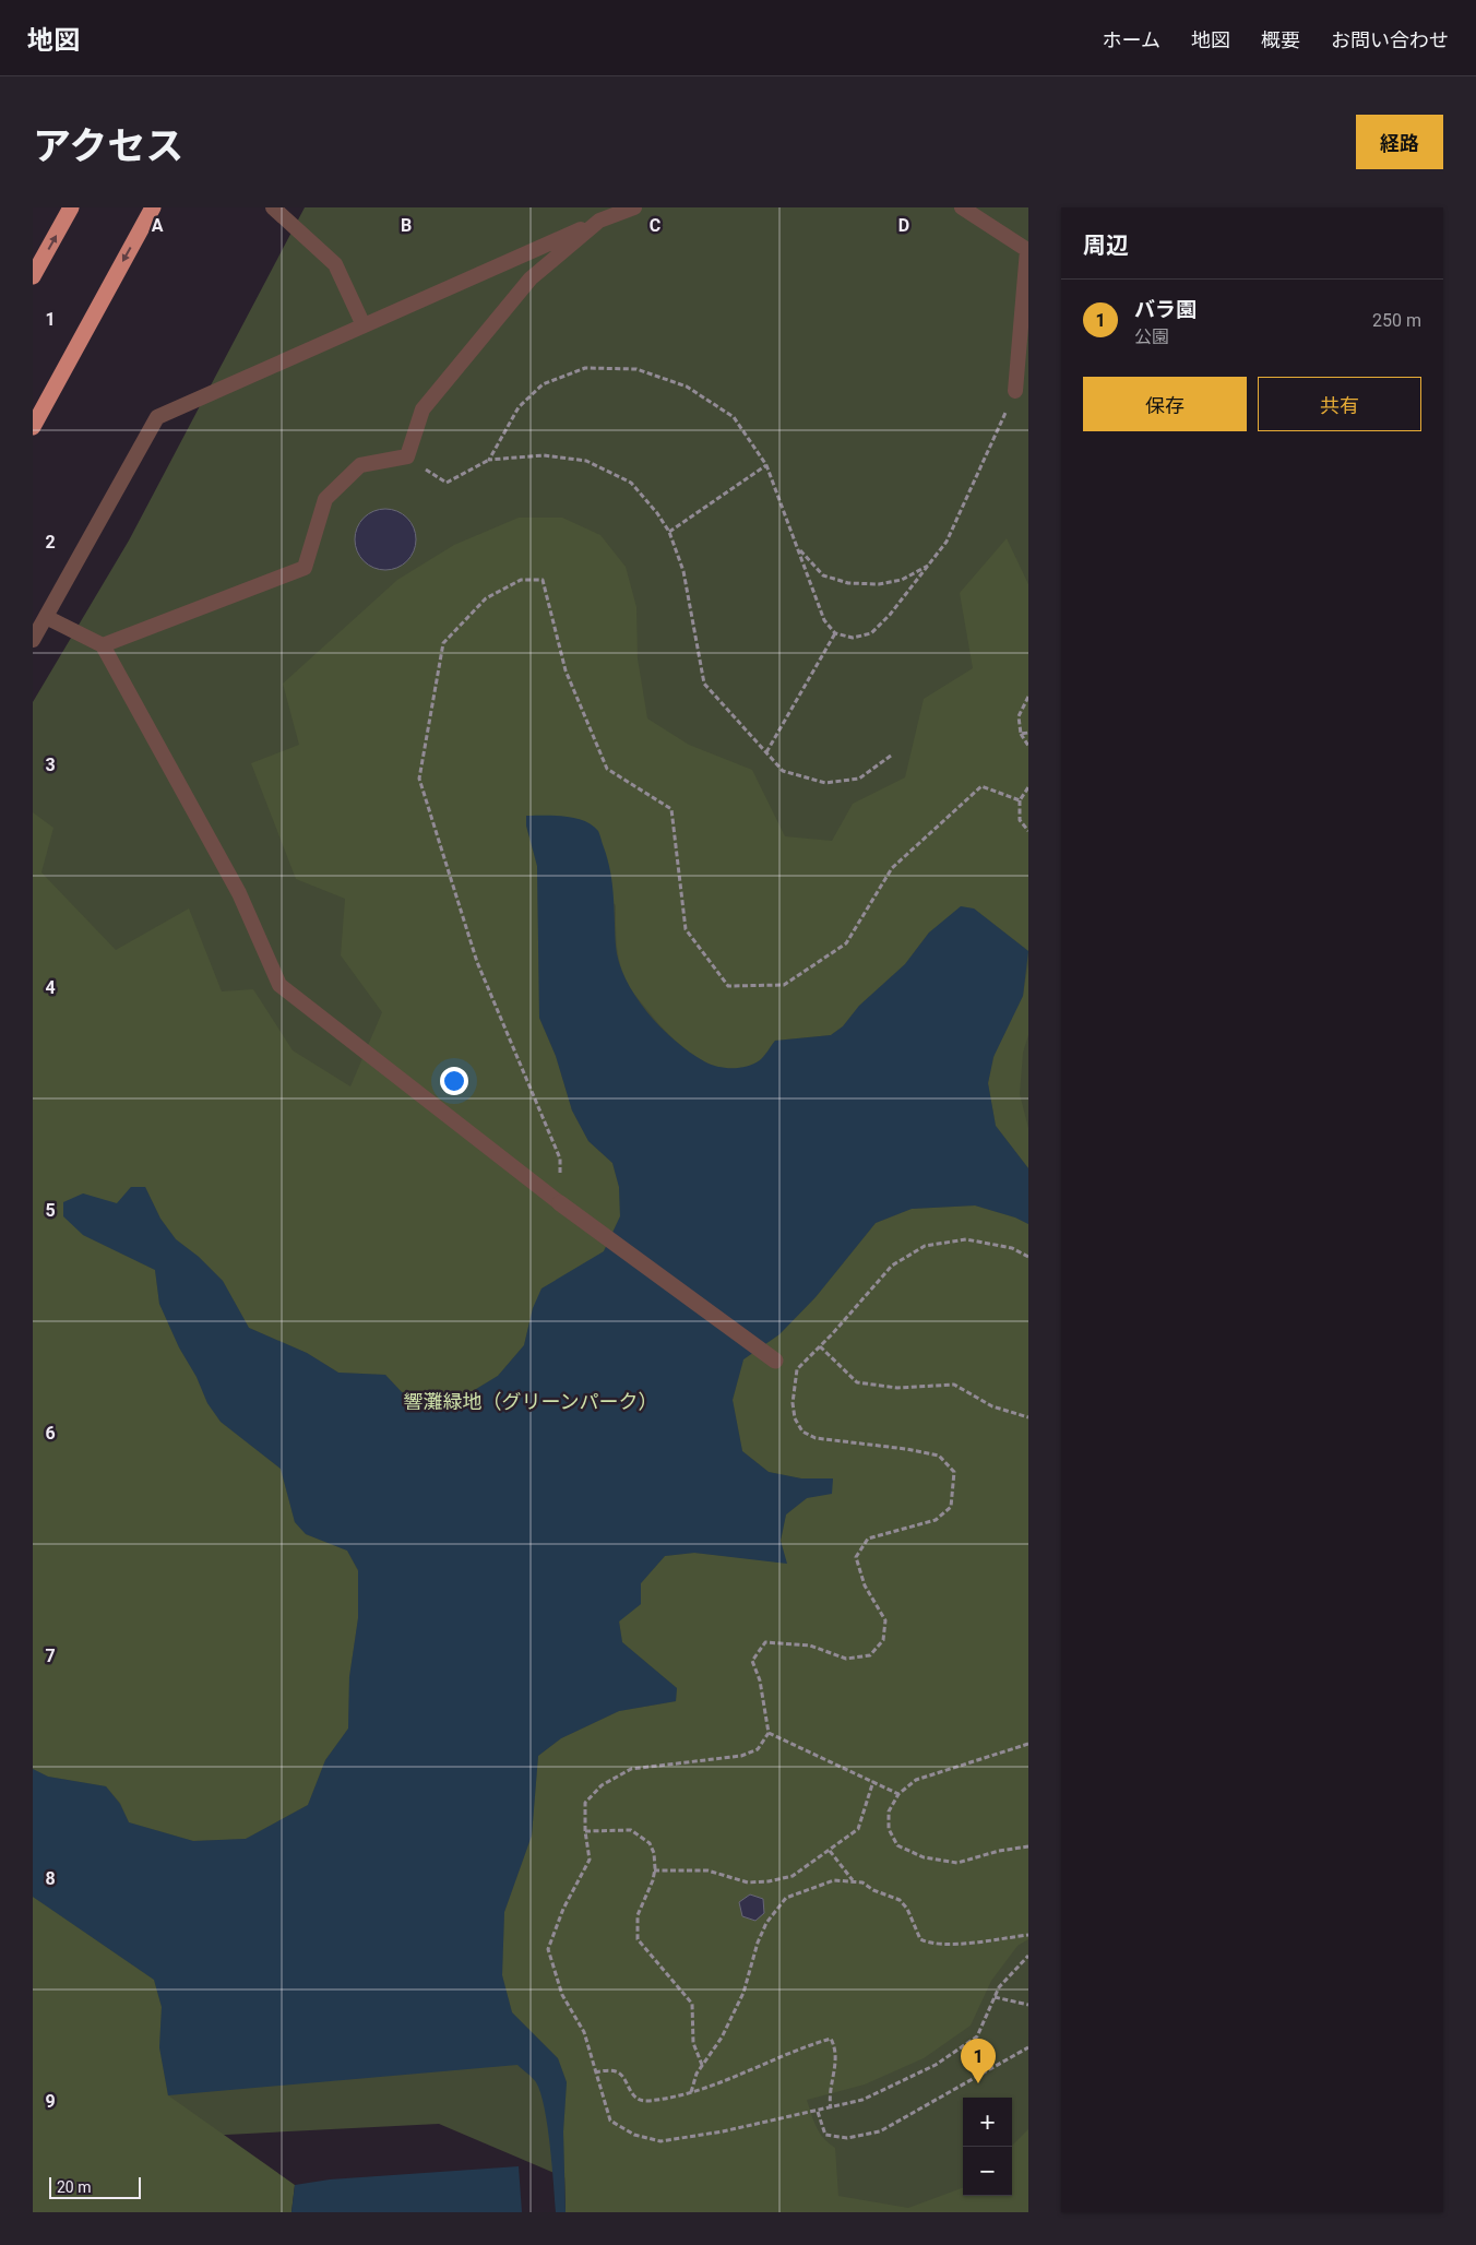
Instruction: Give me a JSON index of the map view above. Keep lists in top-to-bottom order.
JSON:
{
  "parks": ["響灘緑地（グリーンパーク）"],
  "scale_bar": "20 m",
  "page": {
    "header": "地図",
    "nav": [
      "ホーム",
      "地図",
      "概要",
      "お問い合わせ"
    ],
    "title": "アクセス",
    "buttons": [
      "経路",
      ["保存", "共有"]
    ],
    "heading": "周辺",
    "list": [
      {
        "mark": "1",
        "name": "バラ園",
        "note": "公園",
        "value": "250 m"
      }
    ],
    "pins": "1",
    "map_buttons": ["+", "−"],
    "scale": "20 m"
  },
  "grid": {
    "columns": [
      "A",
      "B",
      "C",
      "D"
    ],
    "rows": [
      "1",
      "2",
      "3",
      "4",
      "5",
      "6",
      "7",
      "8",
      "9"
    ]
  }
}
